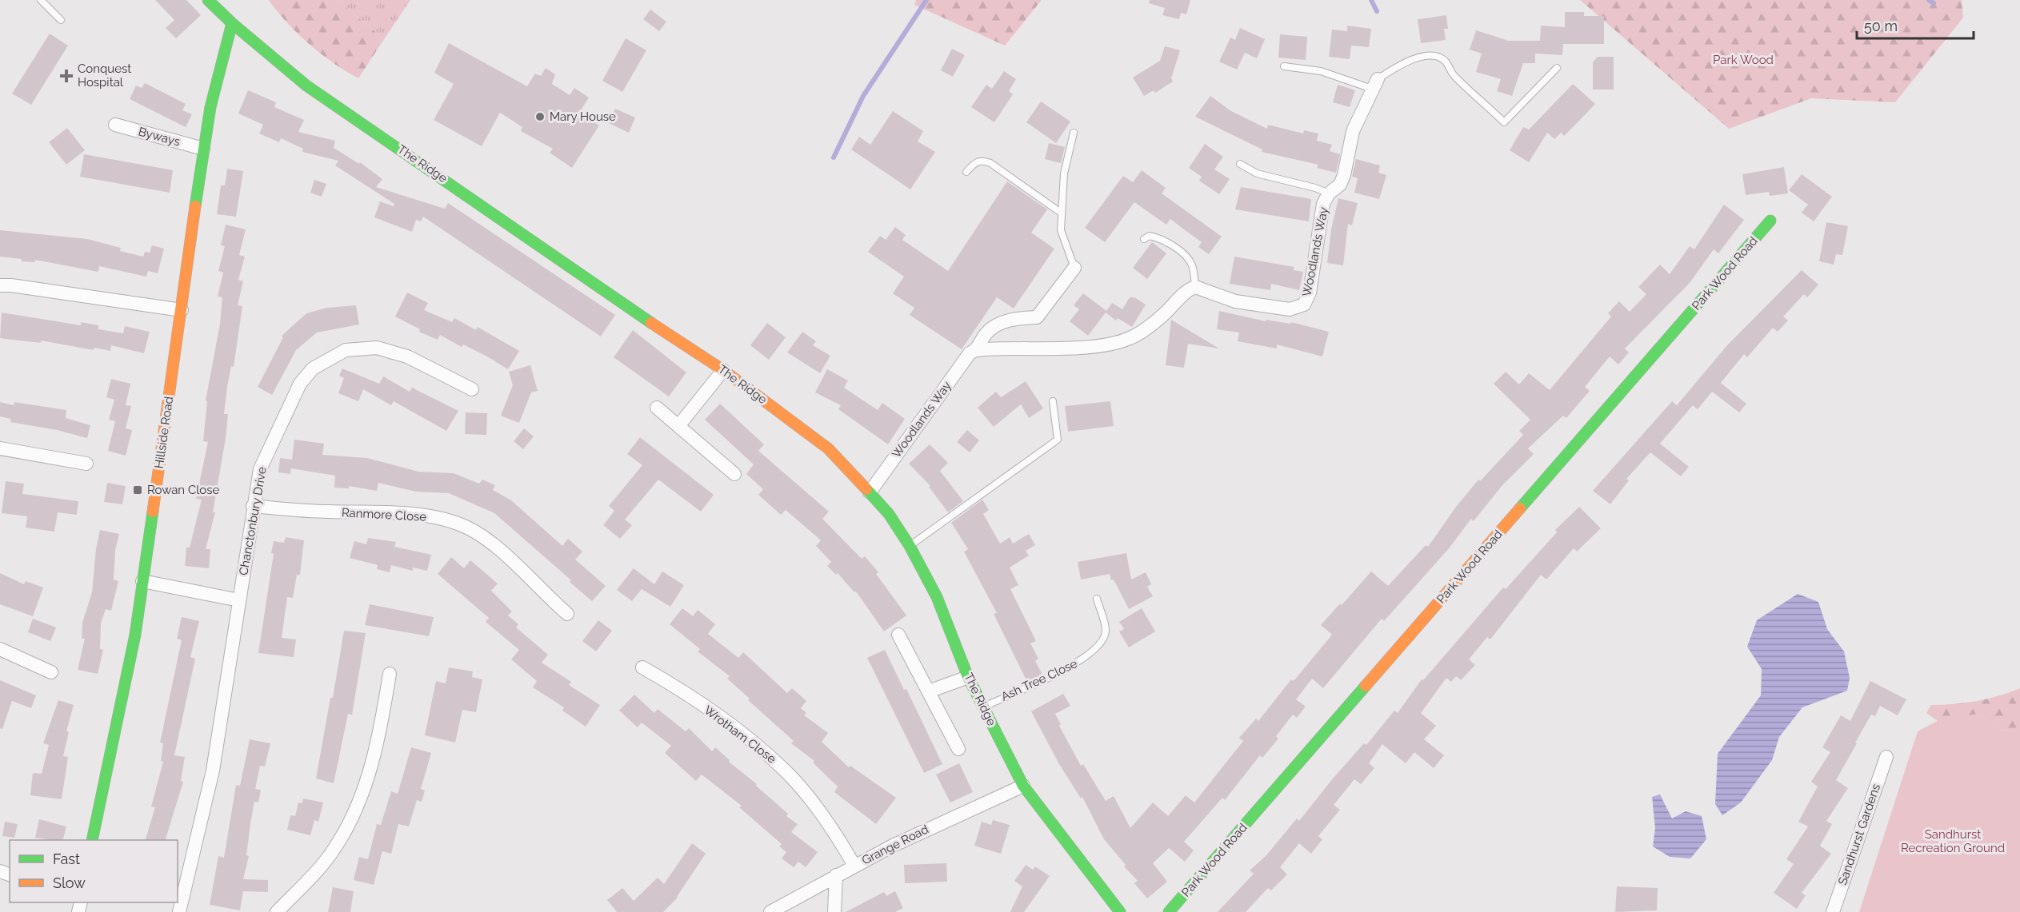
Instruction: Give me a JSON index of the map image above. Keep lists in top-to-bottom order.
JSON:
{
  "streets": {
    "street": [
      "Byways",
      "The Ridge",
      "Woodlands Way",
      "Park Wood Road",
      "Hillside Road",
      "Ranmore Close",
      "Chanctonbury Drive",
      "Wrotham Close",
      "Sandhurst Gardens",
      "Grange Road"
    ],
    "lane": ["Ash Tree Close"]
  },
  "crossings": [
    ["Byways", "Hillside Road"],
    ["The Ridge", "Woodlands Way"],
    ["The Ridge", "Hillside Road"],
    ["The Ridge", "Ash Tree Close"],
    ["The Ridge", "Grange Road"],
    ["Ranmore Close", "Chanctonbury Drive"],
    ["Wrotham Close", "Grange Road"]
  ],
  "parks": ["Park Wood", "Sandhurst Recreation Ground"],
  "places": {
    "health": ["Conquest Hospital"],
    "other": ["Mary House"],
    "transit": ["Rowan Close"]
  },
  "legend": ["Fast", "Slow"],
  "scale_bar": "50 m"
}
